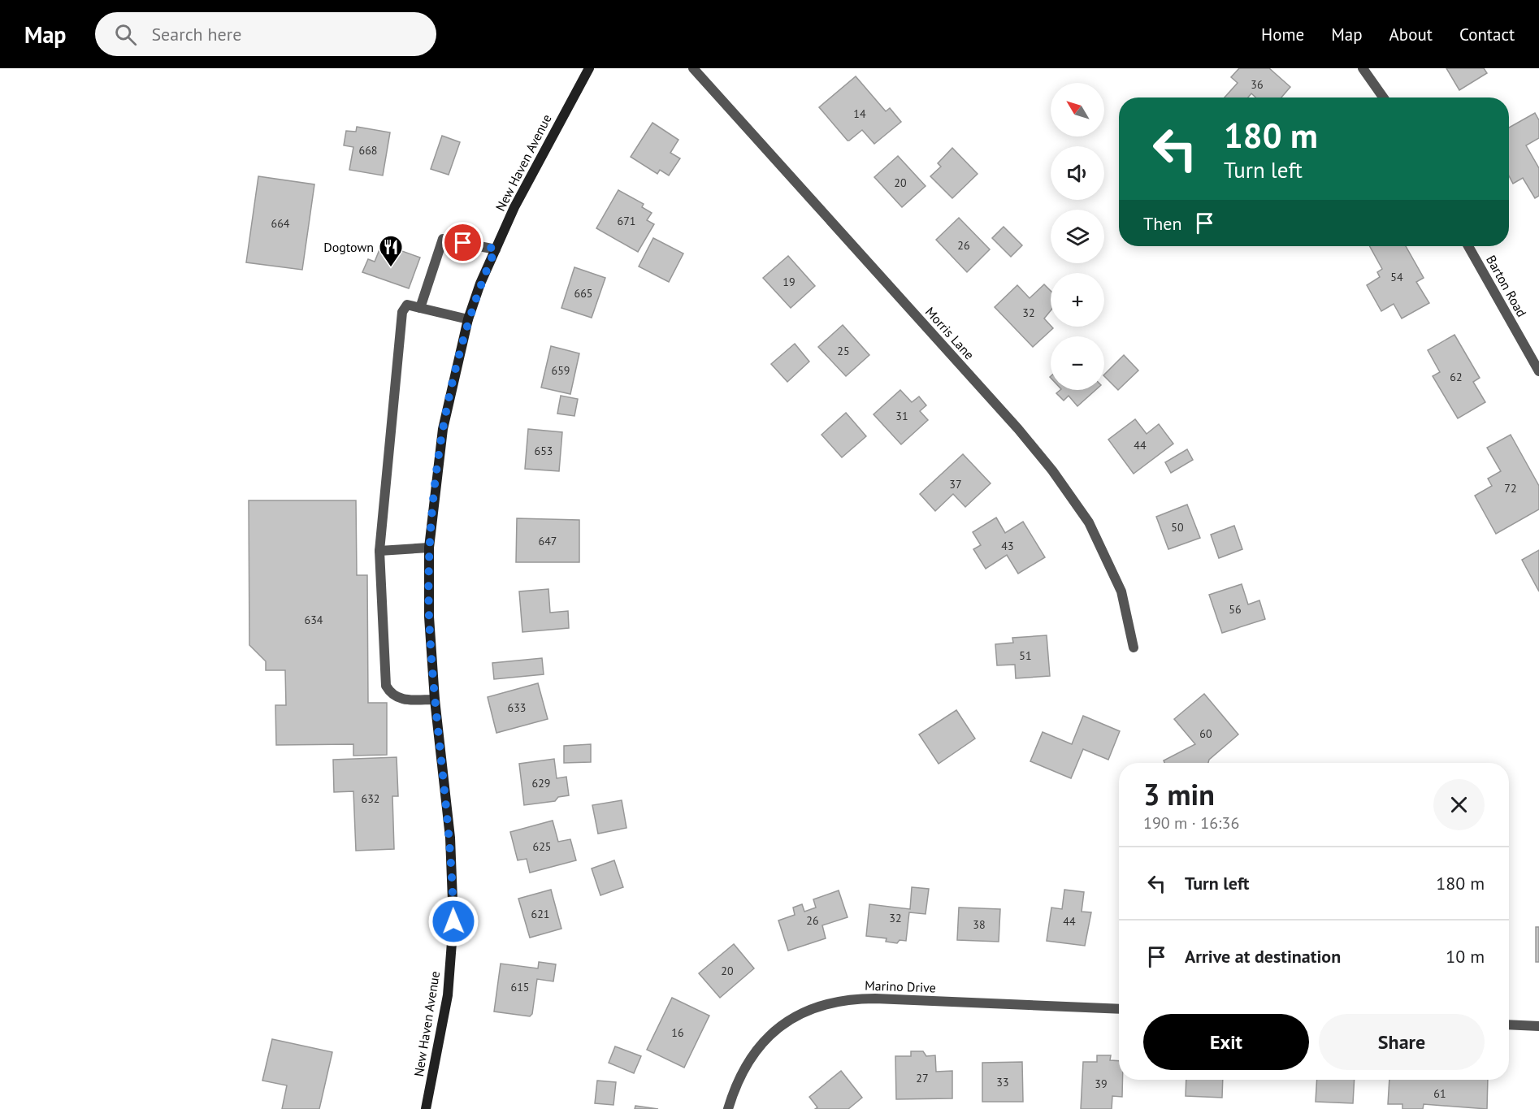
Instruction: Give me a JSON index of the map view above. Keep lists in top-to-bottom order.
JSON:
{
  "streets": {
    "main road": ["New Haven Avenue"],
    "street": ["Barton Road", "Morris Lane", "Marino Drive"]
  },
  "places": {
    "restaurant": ["Dogtown"]
  },
  "house_numbers": [
    "36",
    "14",
    "668",
    "20",
    "671",
    "664",
    "26",
    "54",
    "19",
    "665",
    "32",
    "25",
    "659",
    "62",
    "31",
    "44",
    "653",
    "37",
    "72",
    "50",
    "647",
    "43",
    "56",
    "634",
    "51",
    "633",
    "60",
    "629",
    "632",
    "625",
    "621",
    "32",
    "26",
    "44",
    "38",
    "20",
    "615",
    "16",
    "27",
    "33",
    "39",
    "61"
  ],
  "north": "top left",
  "page": {
    "header": "Map",
    "search": "Search here",
    "nav": [
      "Home",
      "Map",
      "About",
      "Contact"
    ],
    "map_buttons": ["+", "−"],
    "turn": ["180 m", "Turn left"],
    "then": "Then",
    "heading": ["3 min", "190 m · 16:36"],
    "list": [
      {
        "name": "Turn left",
        "value": "180 m"
      },
      {
        "name": "Arrive at destination",
        "value": "10 m"
      }
    ],
    "buttons": ["Exit", "Share"]
  }
}
